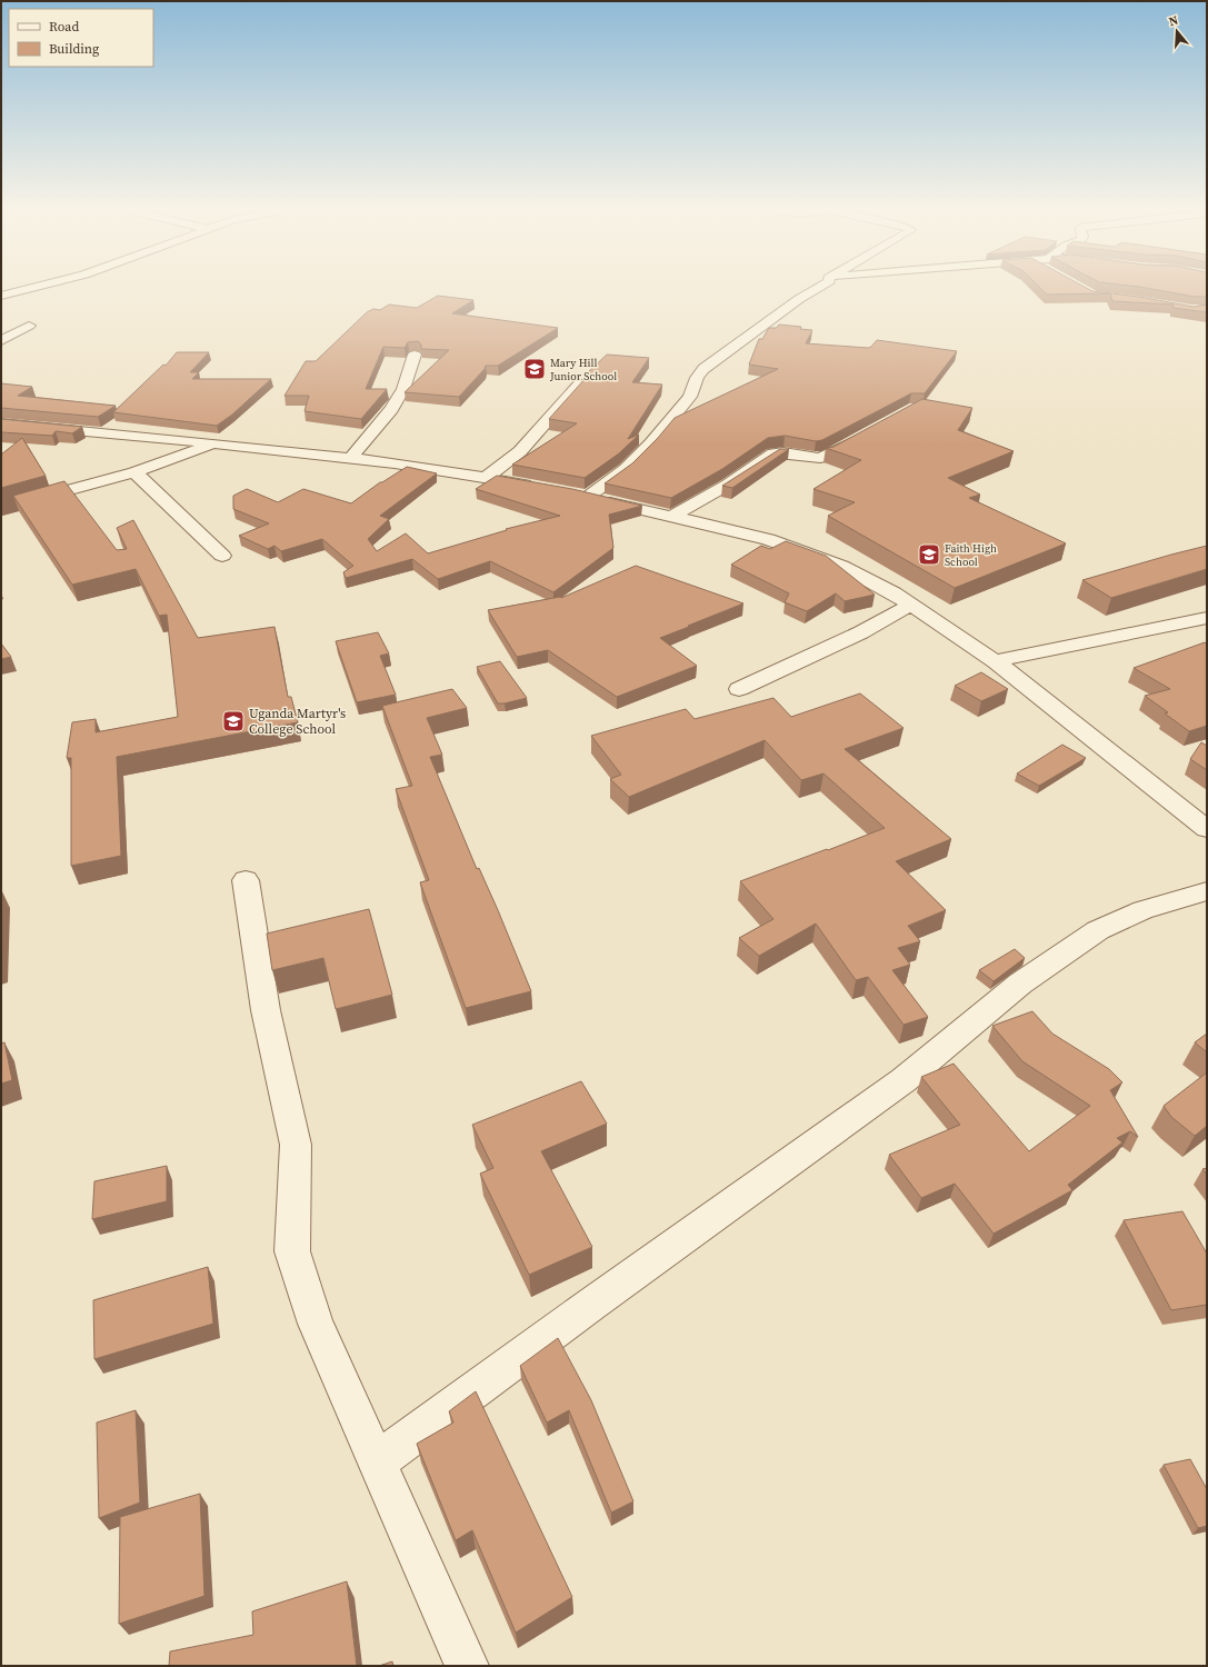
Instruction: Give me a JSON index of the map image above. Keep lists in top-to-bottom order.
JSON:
{
  "places": {
    "school or university": ["Mary Hill Junior School", "Faith High School", "Uganda Martyr's College School"]
  },
  "legend": ["Road", "Building"],
  "north": "top"
}
